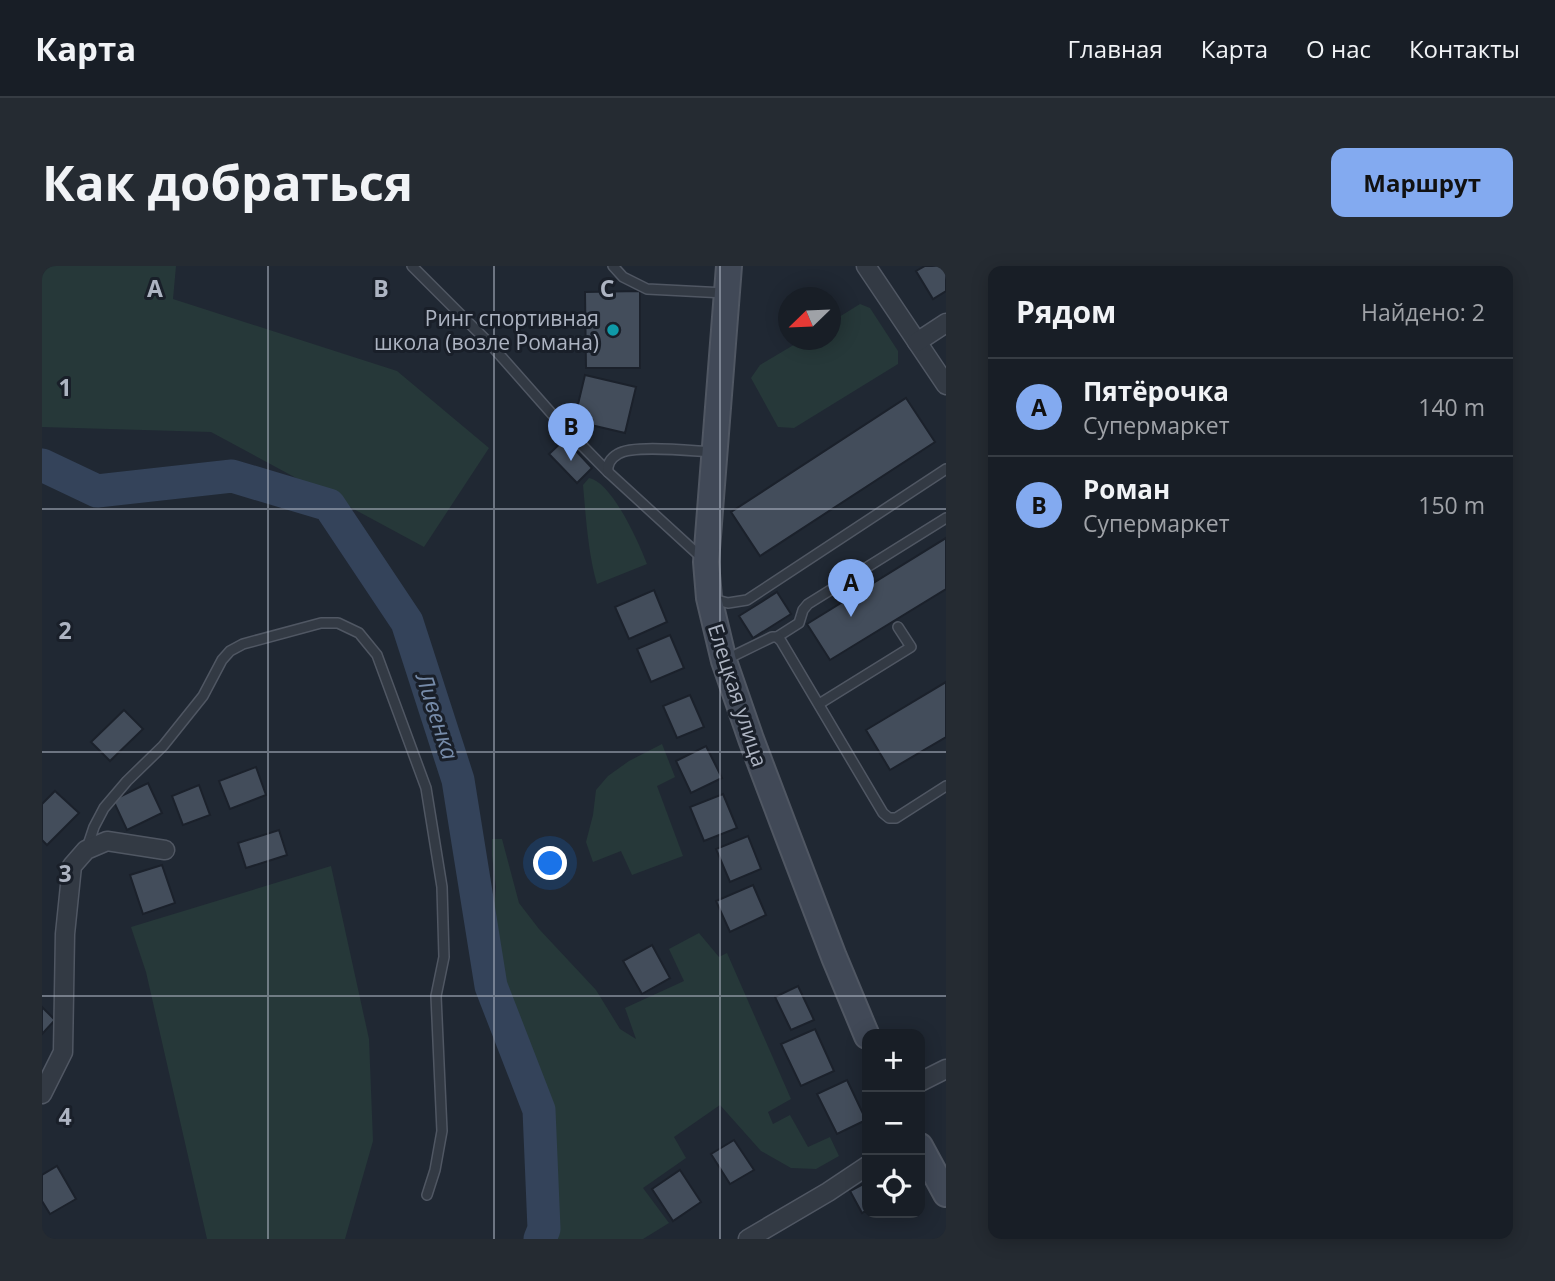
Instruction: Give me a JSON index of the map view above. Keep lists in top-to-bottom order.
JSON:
{
  "streets": {
    "street": ["Елецкая улица"]
  },
  "water": ["Ливенка"],
  "places": ["Ринг спортивная школа (возле Романа)"],
  "north": "bottom left",
  "page": {
    "header": "Карта",
    "nav": [
      "Главная",
      "Карта",
      "О нас",
      "Контакты"
    ],
    "buttons": "Маршрут",
    "title": "Как добраться",
    "heading": ["Рядом", "Найдено: 2"],
    "list": [
      {
        "mark": "A",
        "name": "Пятёрочка",
        "note": "Супермаркет",
        "value": "140 m"
      },
      {
        "mark": "B",
        "name": "Роман",
        "note": "Супермаркет",
        "value": "150 m"
      }
    ],
    "pins": ["B", "A"],
    "map_buttons": ["+", "−"]
  },
  "grid": {
    "columns": ["A", "B", "C"],
    "rows": [
      "1",
      "2",
      "3",
      "4"
    ]
  }
}
